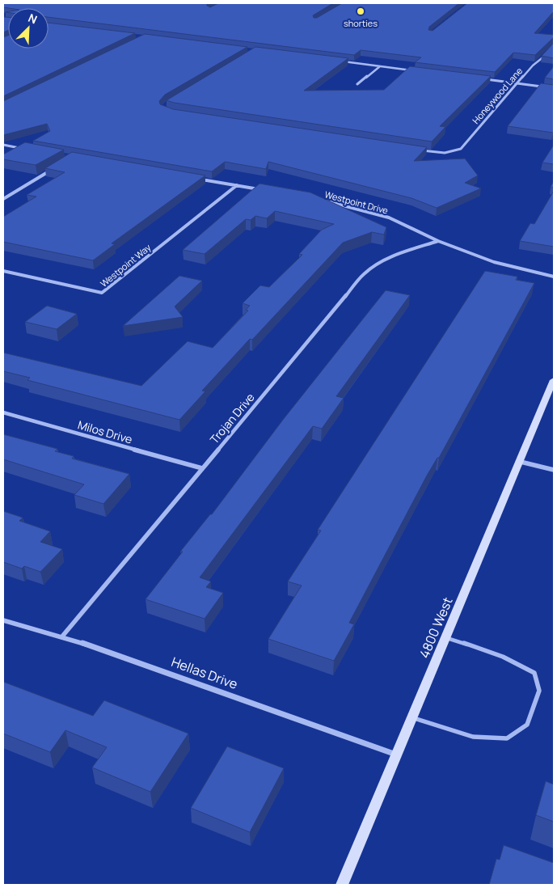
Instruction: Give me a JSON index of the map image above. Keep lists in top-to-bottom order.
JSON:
{
  "streets": {
    "main road": ["4800 West"],
    "street": [
      "Honeywood Lane",
      "Westpoint Drive",
      "Westpoint Way",
      "Trojan Drive",
      "Milos Drive",
      "Hellas Drive"
    ]
  },
  "crossings": [
    ["Westpoint Drive", "Trojan Drive"],
    ["Trojan Drive", "Milos Drive"],
    ["Trojan Drive", "Hellas Drive"],
    ["4800 West", "Hellas Drive"]
  ],
  "places": ["shorties"],
  "north": "top right"
}
